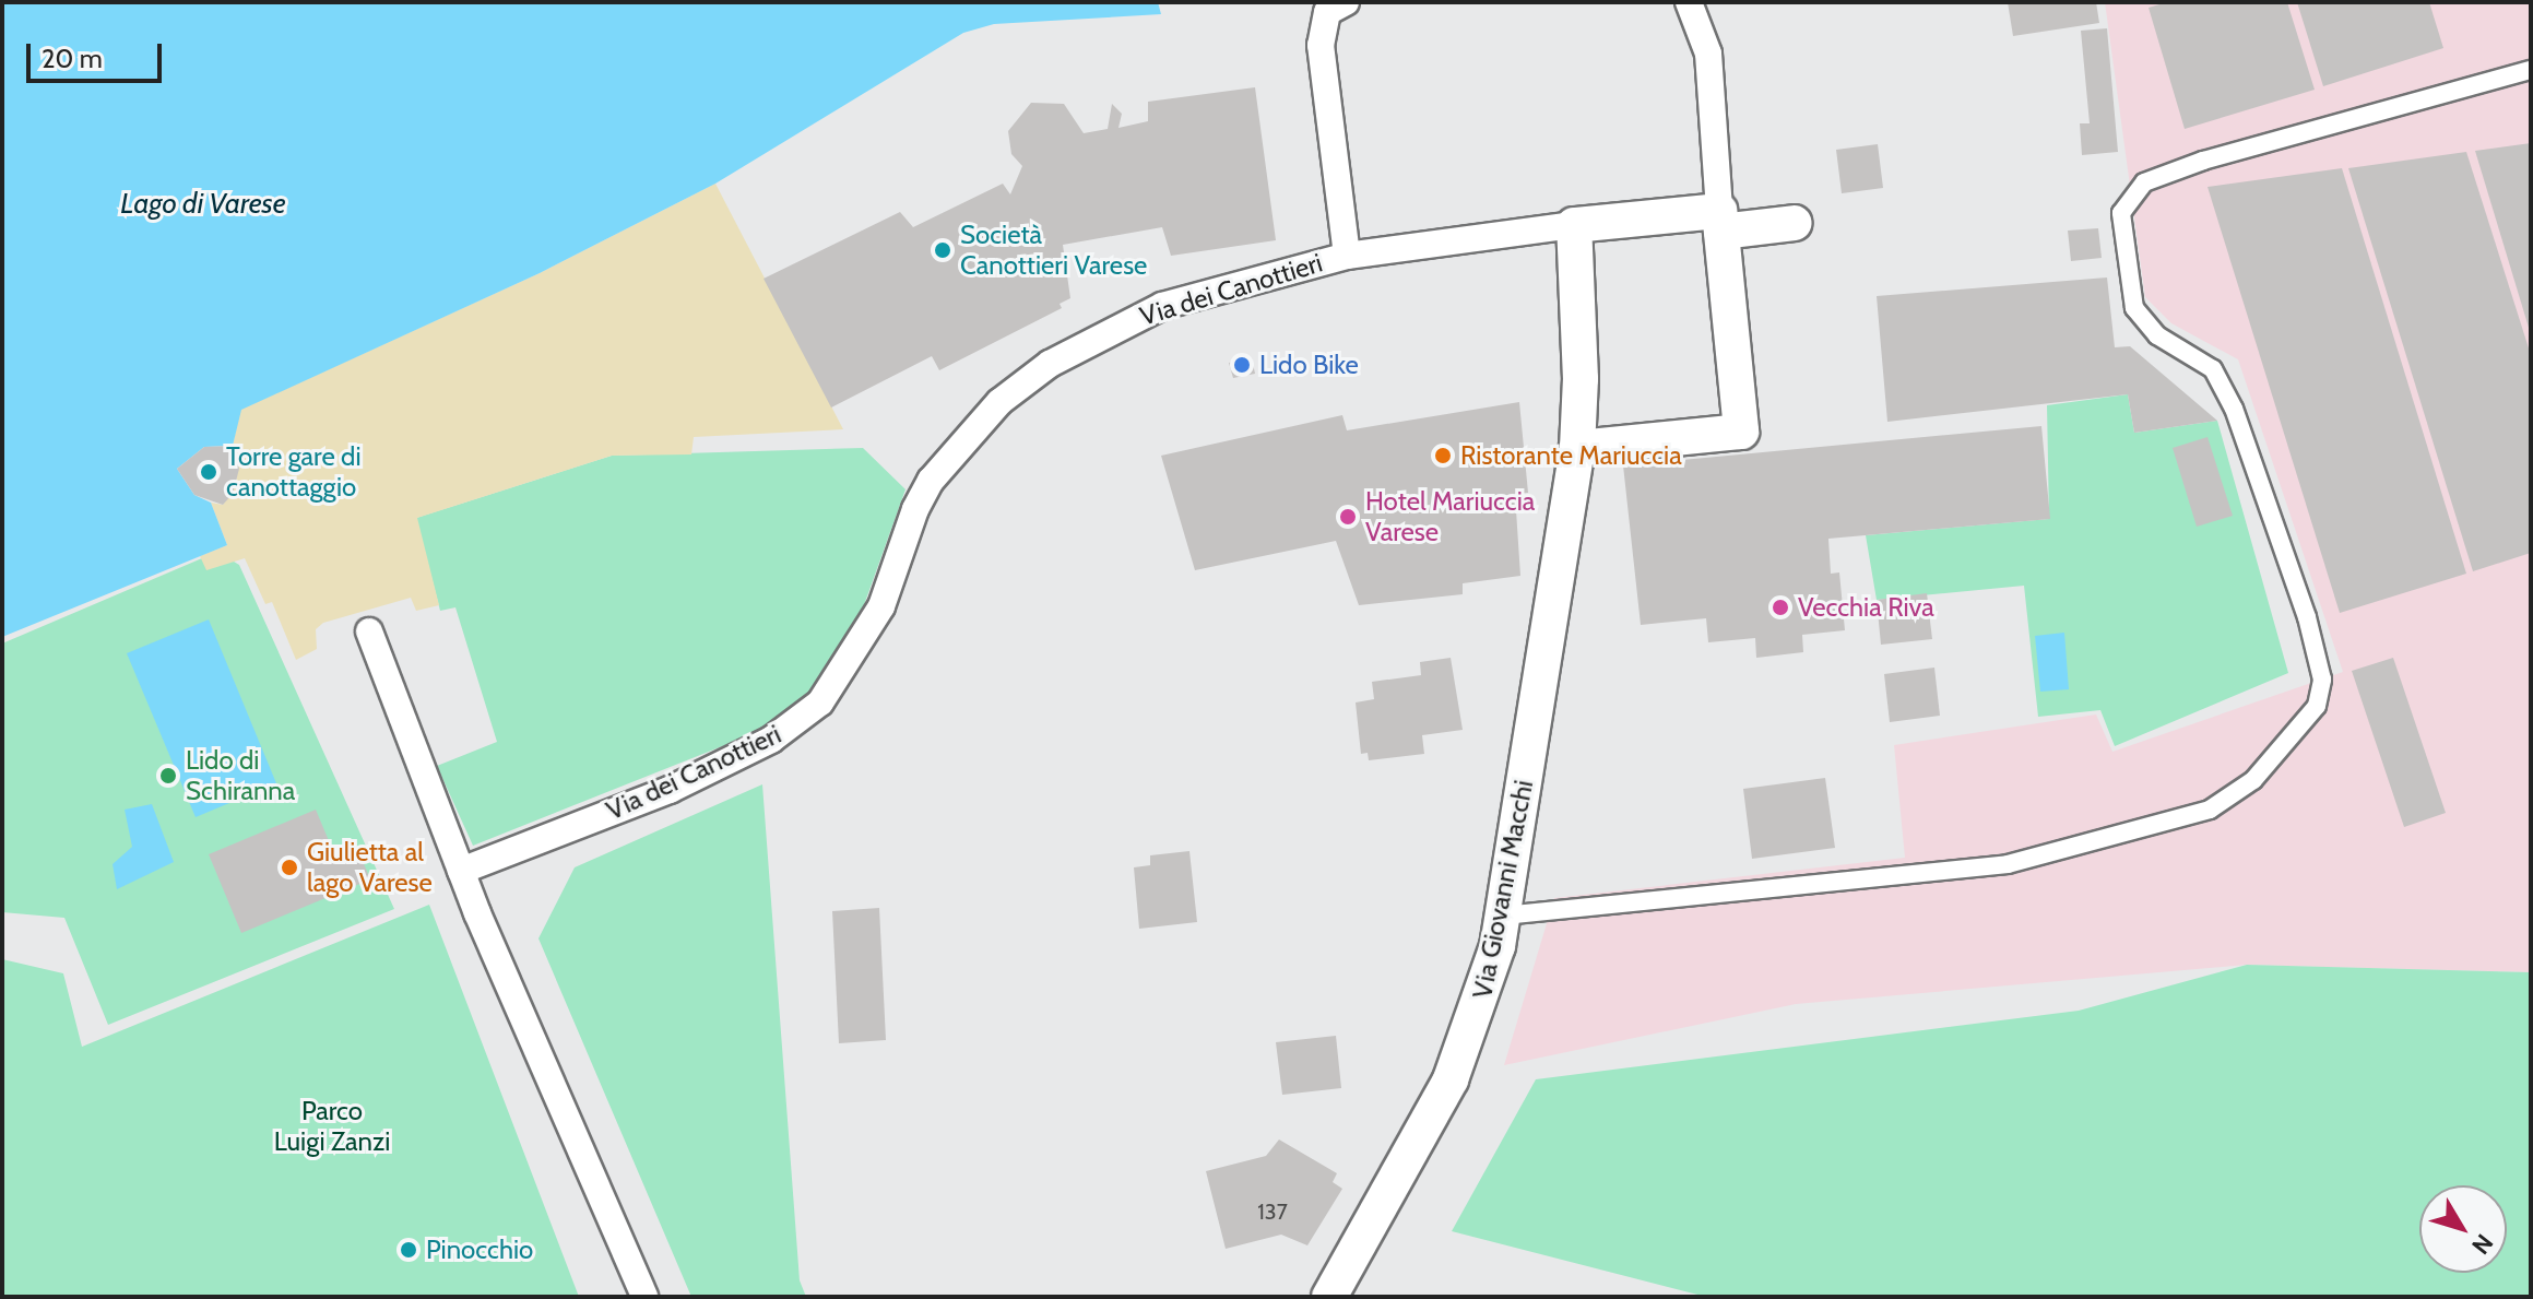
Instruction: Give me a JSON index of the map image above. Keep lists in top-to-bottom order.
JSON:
{
  "streets": {
    "street": ["Via dei Canottieri", "Via Giovanni Macchi"]
  },
  "crossings": [
    ["Via dei Canottieri", "Via Giovanni Macchi"]
  ],
  "water": ["Lago di Varese"],
  "parks": ["Parco Luigi Zanzi"],
  "places": [
    "Società Canottieri Varese",
    "Lido Bike",
    "Ristorante Mariuccia",
    "Torre gare di canottaggio",
    "Hotel Mariuccia Varese",
    "Vecchia Riva",
    "Lido di Schiranna",
    "Giulietta al lago Varese",
    "Pinocchio"
  ],
  "house_numbers": ["137"],
  "scale_bar": "20 m",
  "north": "bottom right"
}
